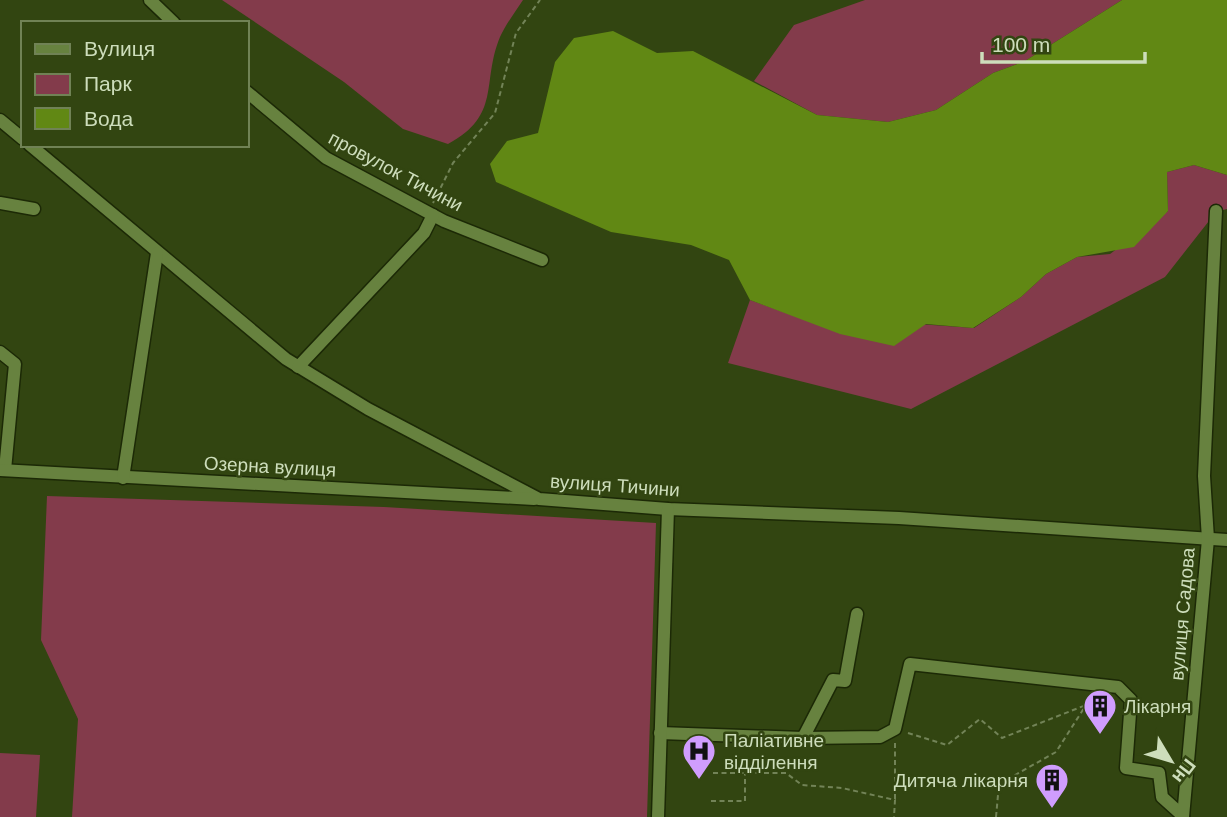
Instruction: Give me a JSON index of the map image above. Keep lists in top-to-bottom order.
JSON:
{
  "streets": {
    "street": [
      "провулок Тичини",
      "Озерна вулиця",
      "вулиця Тичини",
      "вулиця Садова"
    ]
  },
  "crossings": [
    ["Озерна вулиця", "вулиця Тичини"],
    ["вулиця Тичини", "вулиця Садова"]
  ],
  "places": {
    "building": ["Лікарня", "Дитяча лікарня"],
    "hospital": ["Паліативне відділення"]
  },
  "legend": ["Вулиця", "Парк", "Вода"],
  "scale_bar": "100 m",
  "north": "bottom right"
}
